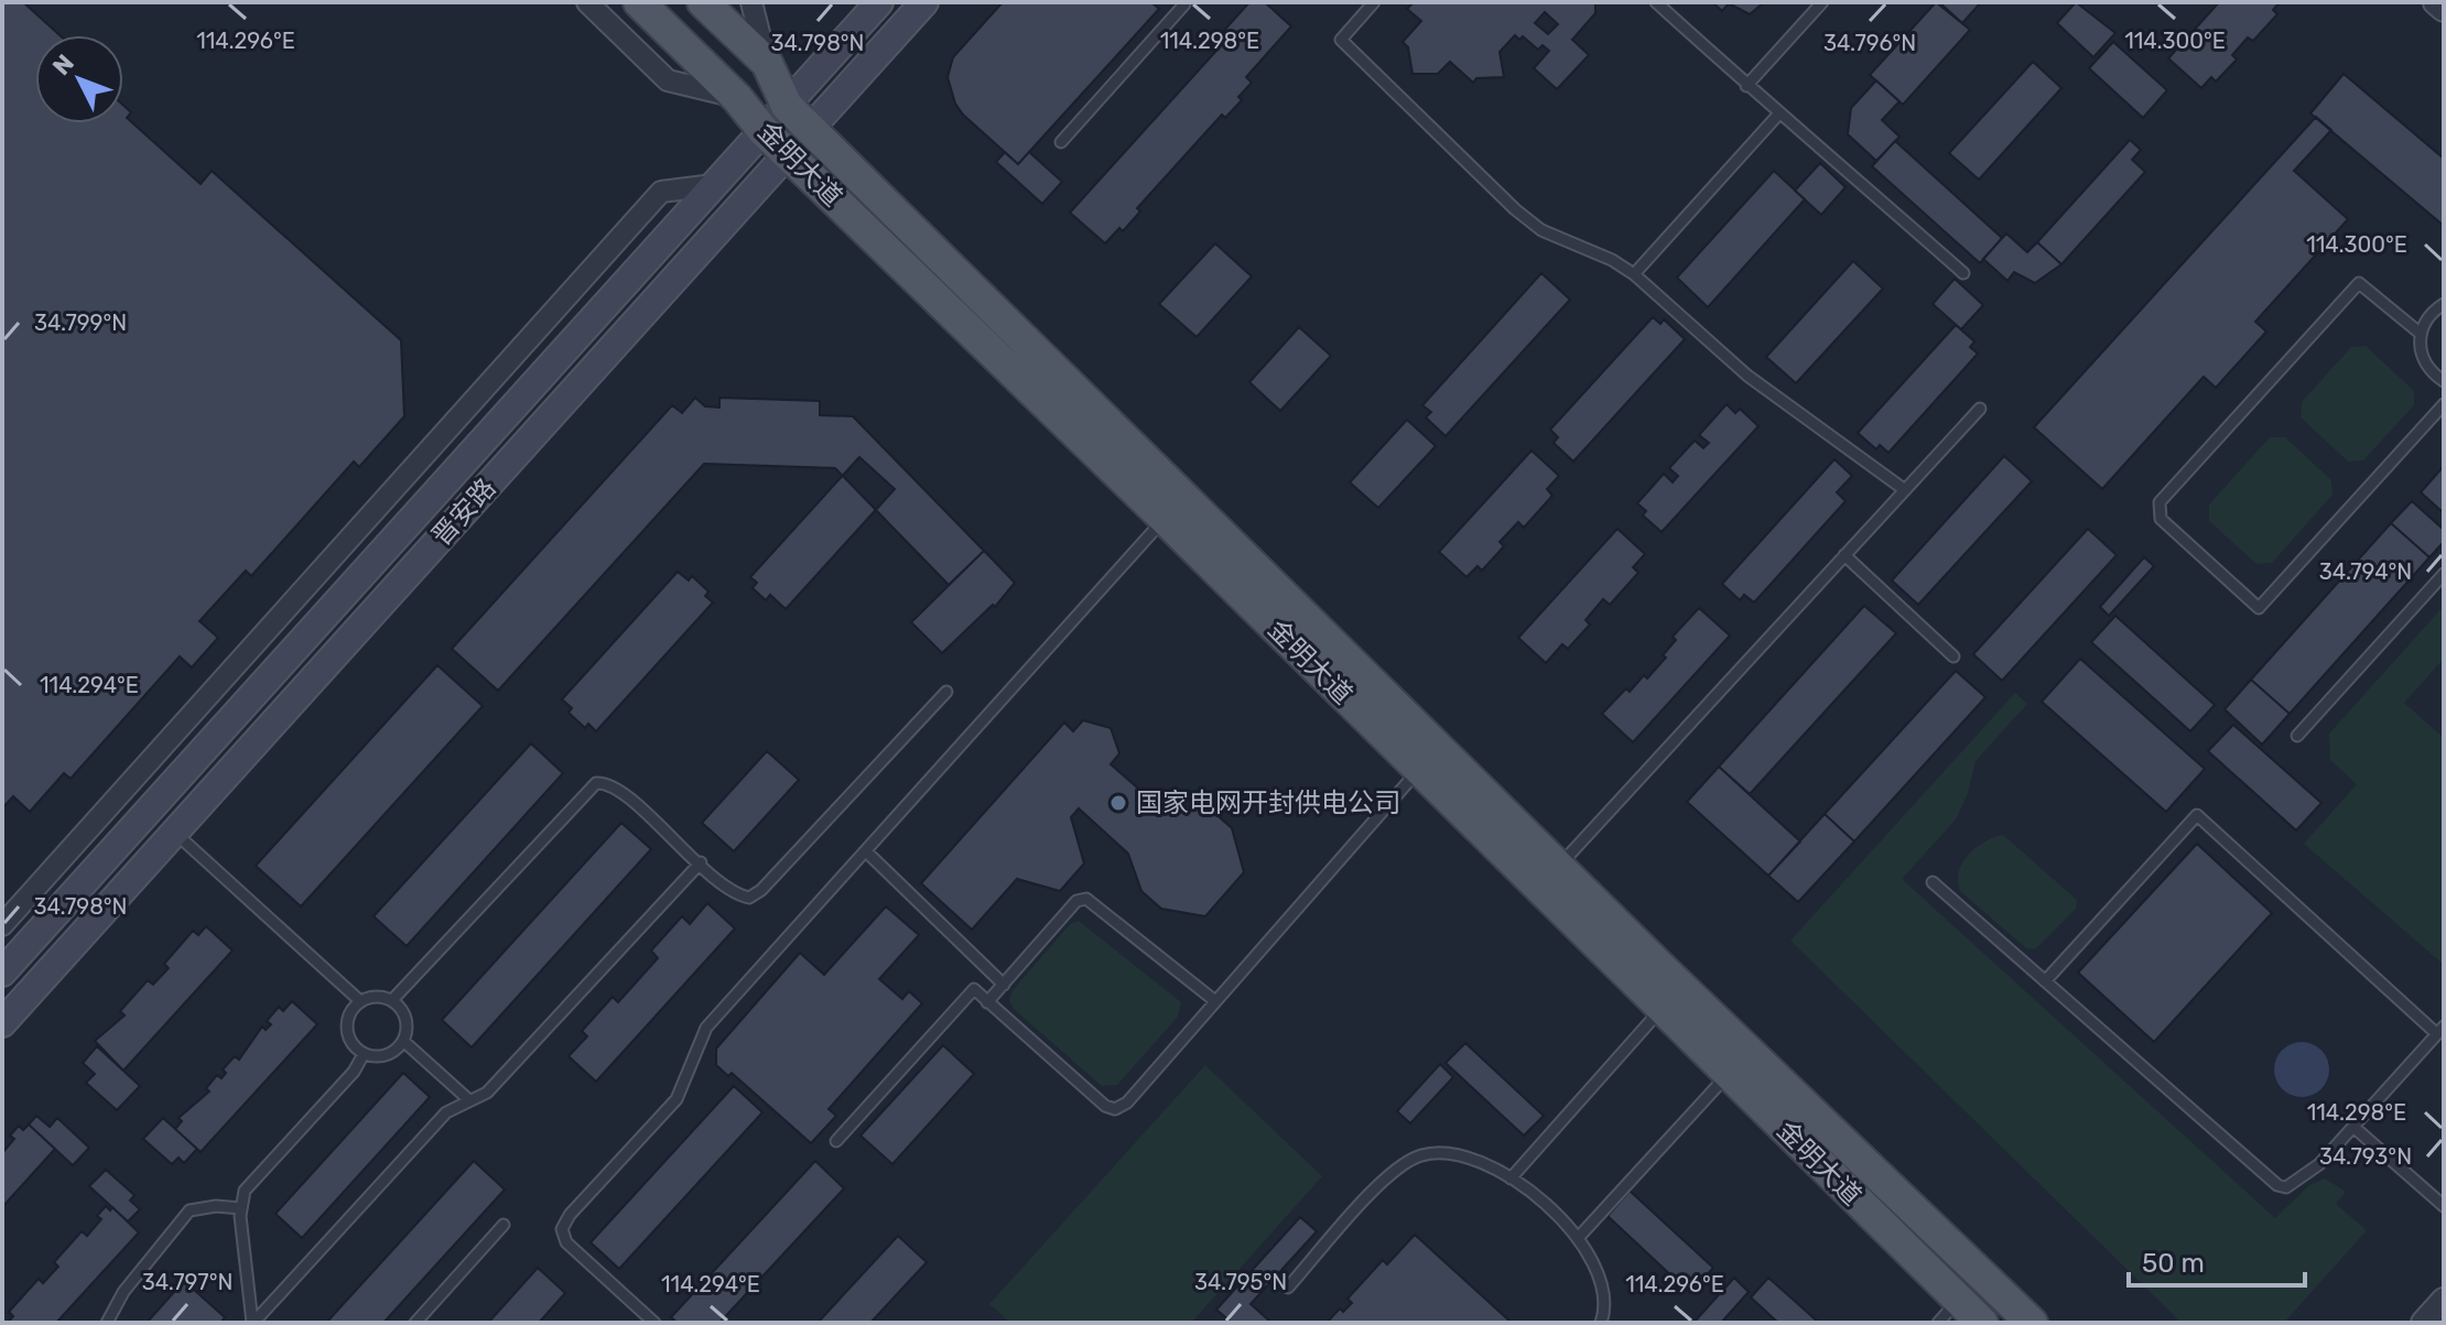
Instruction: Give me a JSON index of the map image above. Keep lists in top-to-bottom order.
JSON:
{
  "streets": {
    "main road": ["金明大道", "晋安路"]
  },
  "crossings": [
    ["金明大道", "晋安路"]
  ],
  "places": ["国家电网开封供电公司"],
  "scale_bar": "50 m",
  "north": "top left",
  "coordinates": [
    "114.296°E",
    "114.298°E",
    "114.300°E",
    "34.798°N",
    "34.796°N",
    "34.799°N",
    "34.794°N",
    "114.294°E",
    "34.793°N",
    "34.797°N",
    "34.795°N"
  ]
}
